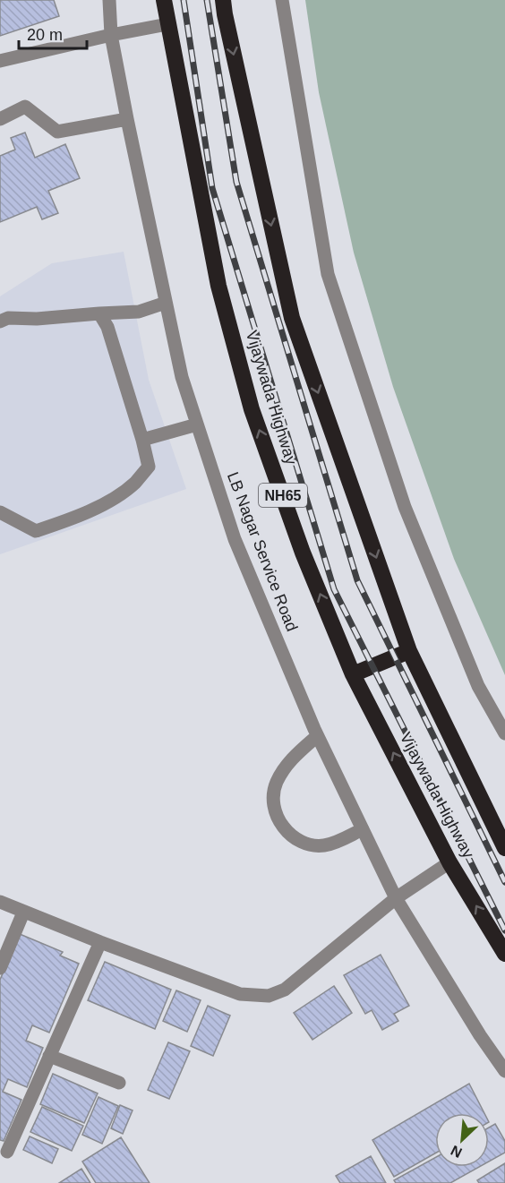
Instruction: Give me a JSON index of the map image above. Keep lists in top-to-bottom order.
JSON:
{
  "streets": {
    "highway": ["Vijaywada Highway", "NH65"],
    "street": ["LB Nagar Service Road"]
  },
  "scale_bar": "20 m",
  "north": "bottom left"
}
